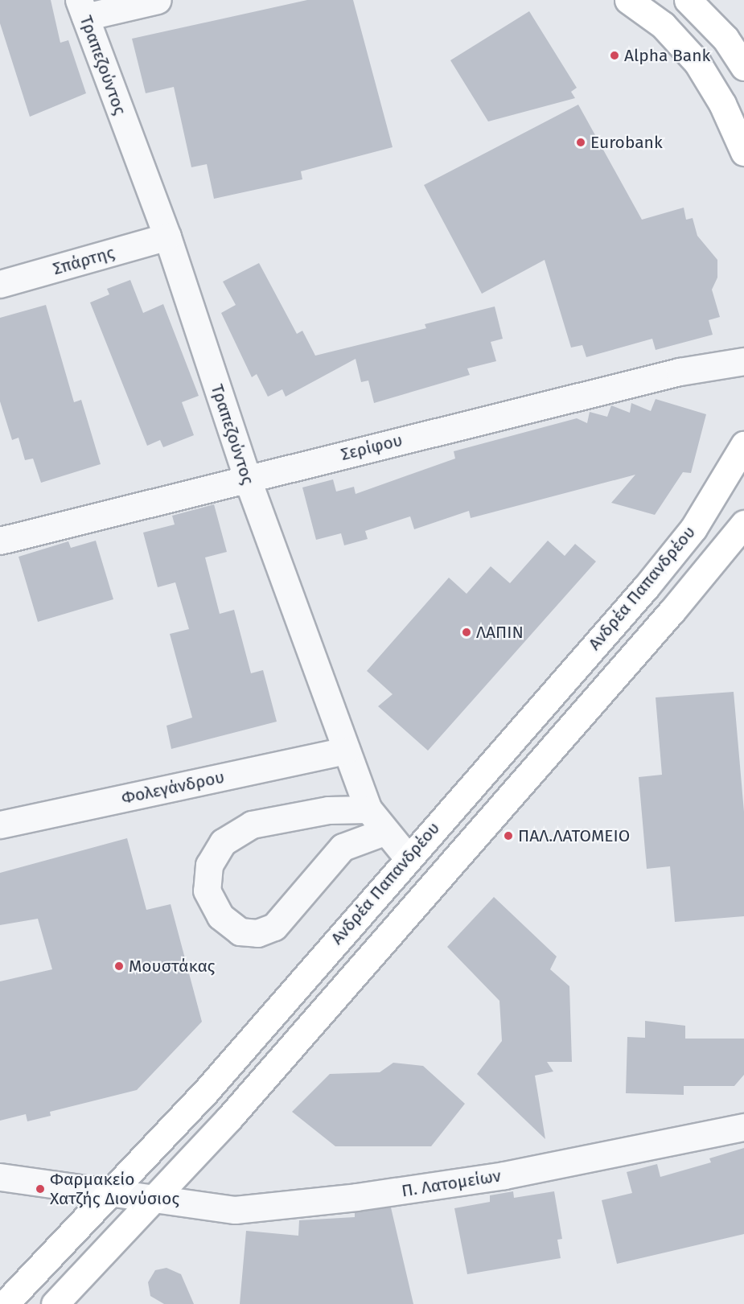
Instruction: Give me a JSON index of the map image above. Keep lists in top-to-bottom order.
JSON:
{
  "streets": {
    "main road": ["Ανδρέα Παπανδρέου"],
    "street": [
      "Τραπεζούντος",
      "Σπάρτης",
      "Σερίφου",
      "Φολεγάνδρου",
      "Π. Λατομείων"
    ]
  },
  "crossings": [
    ["Τραπεζούντος", "Σπάρτης"],
    ["Τραπεζούντος", "Σερίφου"],
    ["Τραπεζούντος", "Ανδρέα Παπανδρέου"],
    ["Τραπεζούντος", "Φολεγάνδρου"],
    ["Ανδρέα Παπανδρέου", "Π. Λατομείων"]
  ],
  "places": [
    "Alpha Bank",
    "Eurobank",
    "ΛΑΠΙΝ",
    "ΠΑΛ.ΛΑΤΟΜΕΙΟ",
    "Μουστάκας",
    "Φαρμακείο Χατζής Διονύσιος"
  ]
}
